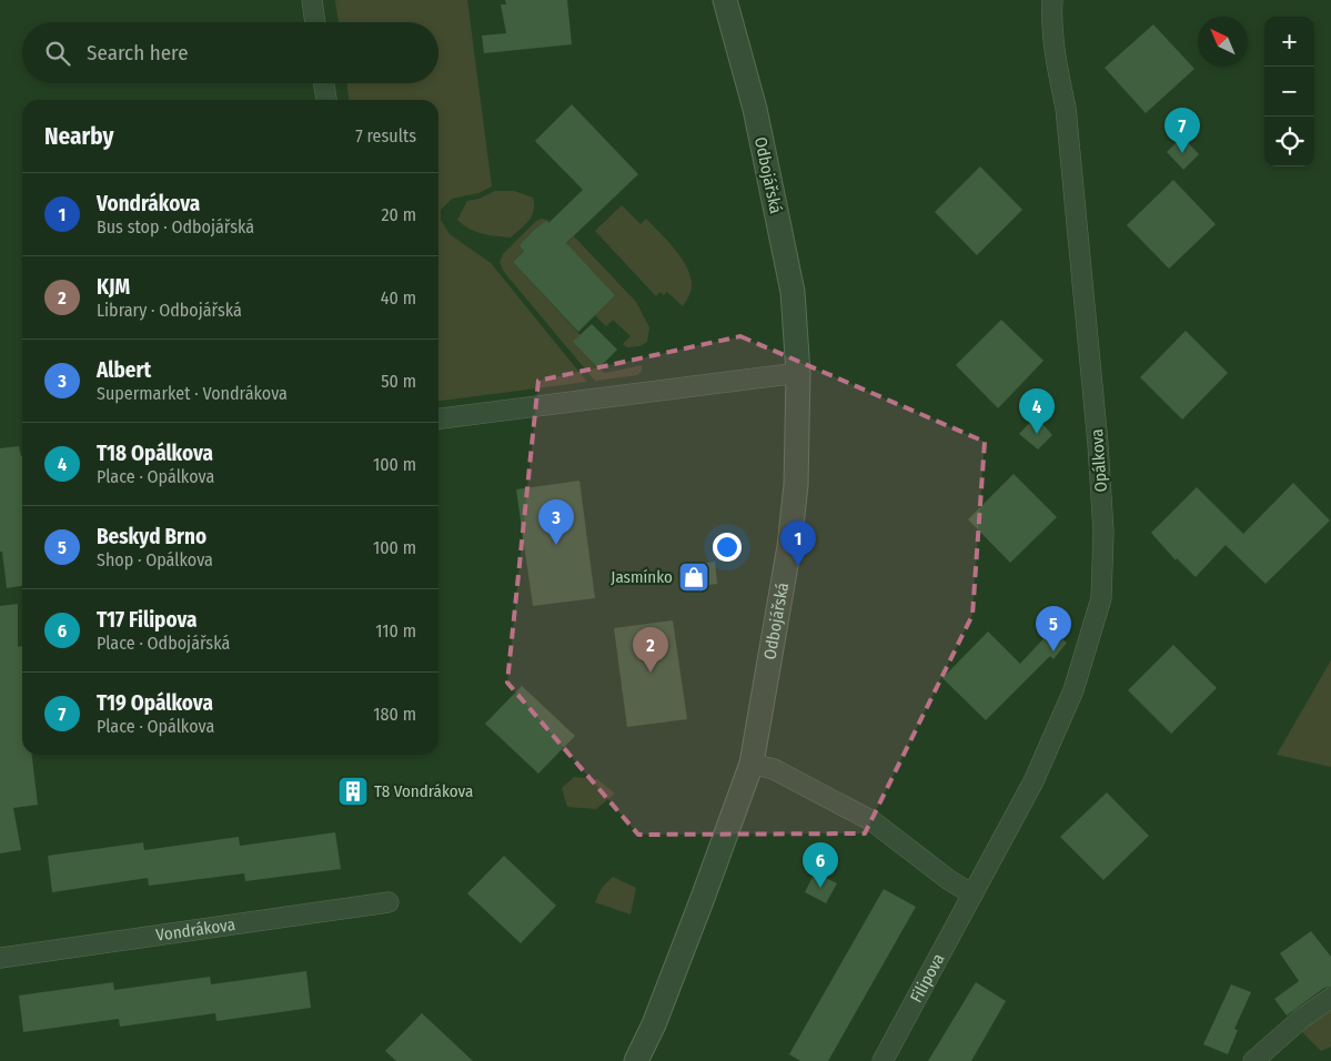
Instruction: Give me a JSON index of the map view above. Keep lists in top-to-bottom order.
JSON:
{
  "streets": {
    "street": [
      "Odbojářská",
      "Opálkova",
      "Vondrákova",
      "Filipova"
    ]
  },
  "crossings": [
    ["Opálkova", "Filipova"]
  ],
  "places": {
    "shop": ["Jasmínko"],
    "building": ["T8 Vondrákova"]
  },
  "north": "top left",
  "page": {
    "map_buttons": ["+", "−"],
    "search": "Search here",
    "heading": ["Nearby", "7 results"],
    "pins": [
      "7",
      "4",
      "3",
      "1",
      "5",
      "2",
      "6"
    ],
    "list": [
      {
        "mark": "1",
        "name": "Vondrákova",
        "note": "Bus stop · Odbojářská",
        "value": "20 m"
      },
      {
        "mark": "2",
        "name": "KJM",
        "note": "Library · Odbojářská",
        "value": "40 m"
      },
      {
        "mark": "3",
        "name": "Albert",
        "note": "Supermarket · Vondrákova",
        "value": "50 m"
      },
      {
        "mark": "4",
        "name": "T18 Opálkova",
        "note": "Place · Opálkova",
        "value": "100 m"
      },
      {
        "mark": "5",
        "name": "Beskyd Brno",
        "note": "Shop · Opálkova",
        "value": "100 m"
      },
      {
        "mark": "6",
        "name": "T17 Filipova",
        "note": "Place · Odbojářská",
        "value": "110 m"
      },
      {
        "mark": "7",
        "name": "T19 Opálkova",
        "note": "Place · Opálkova",
        "value": "180 m"
      }
    ]
  }
}
